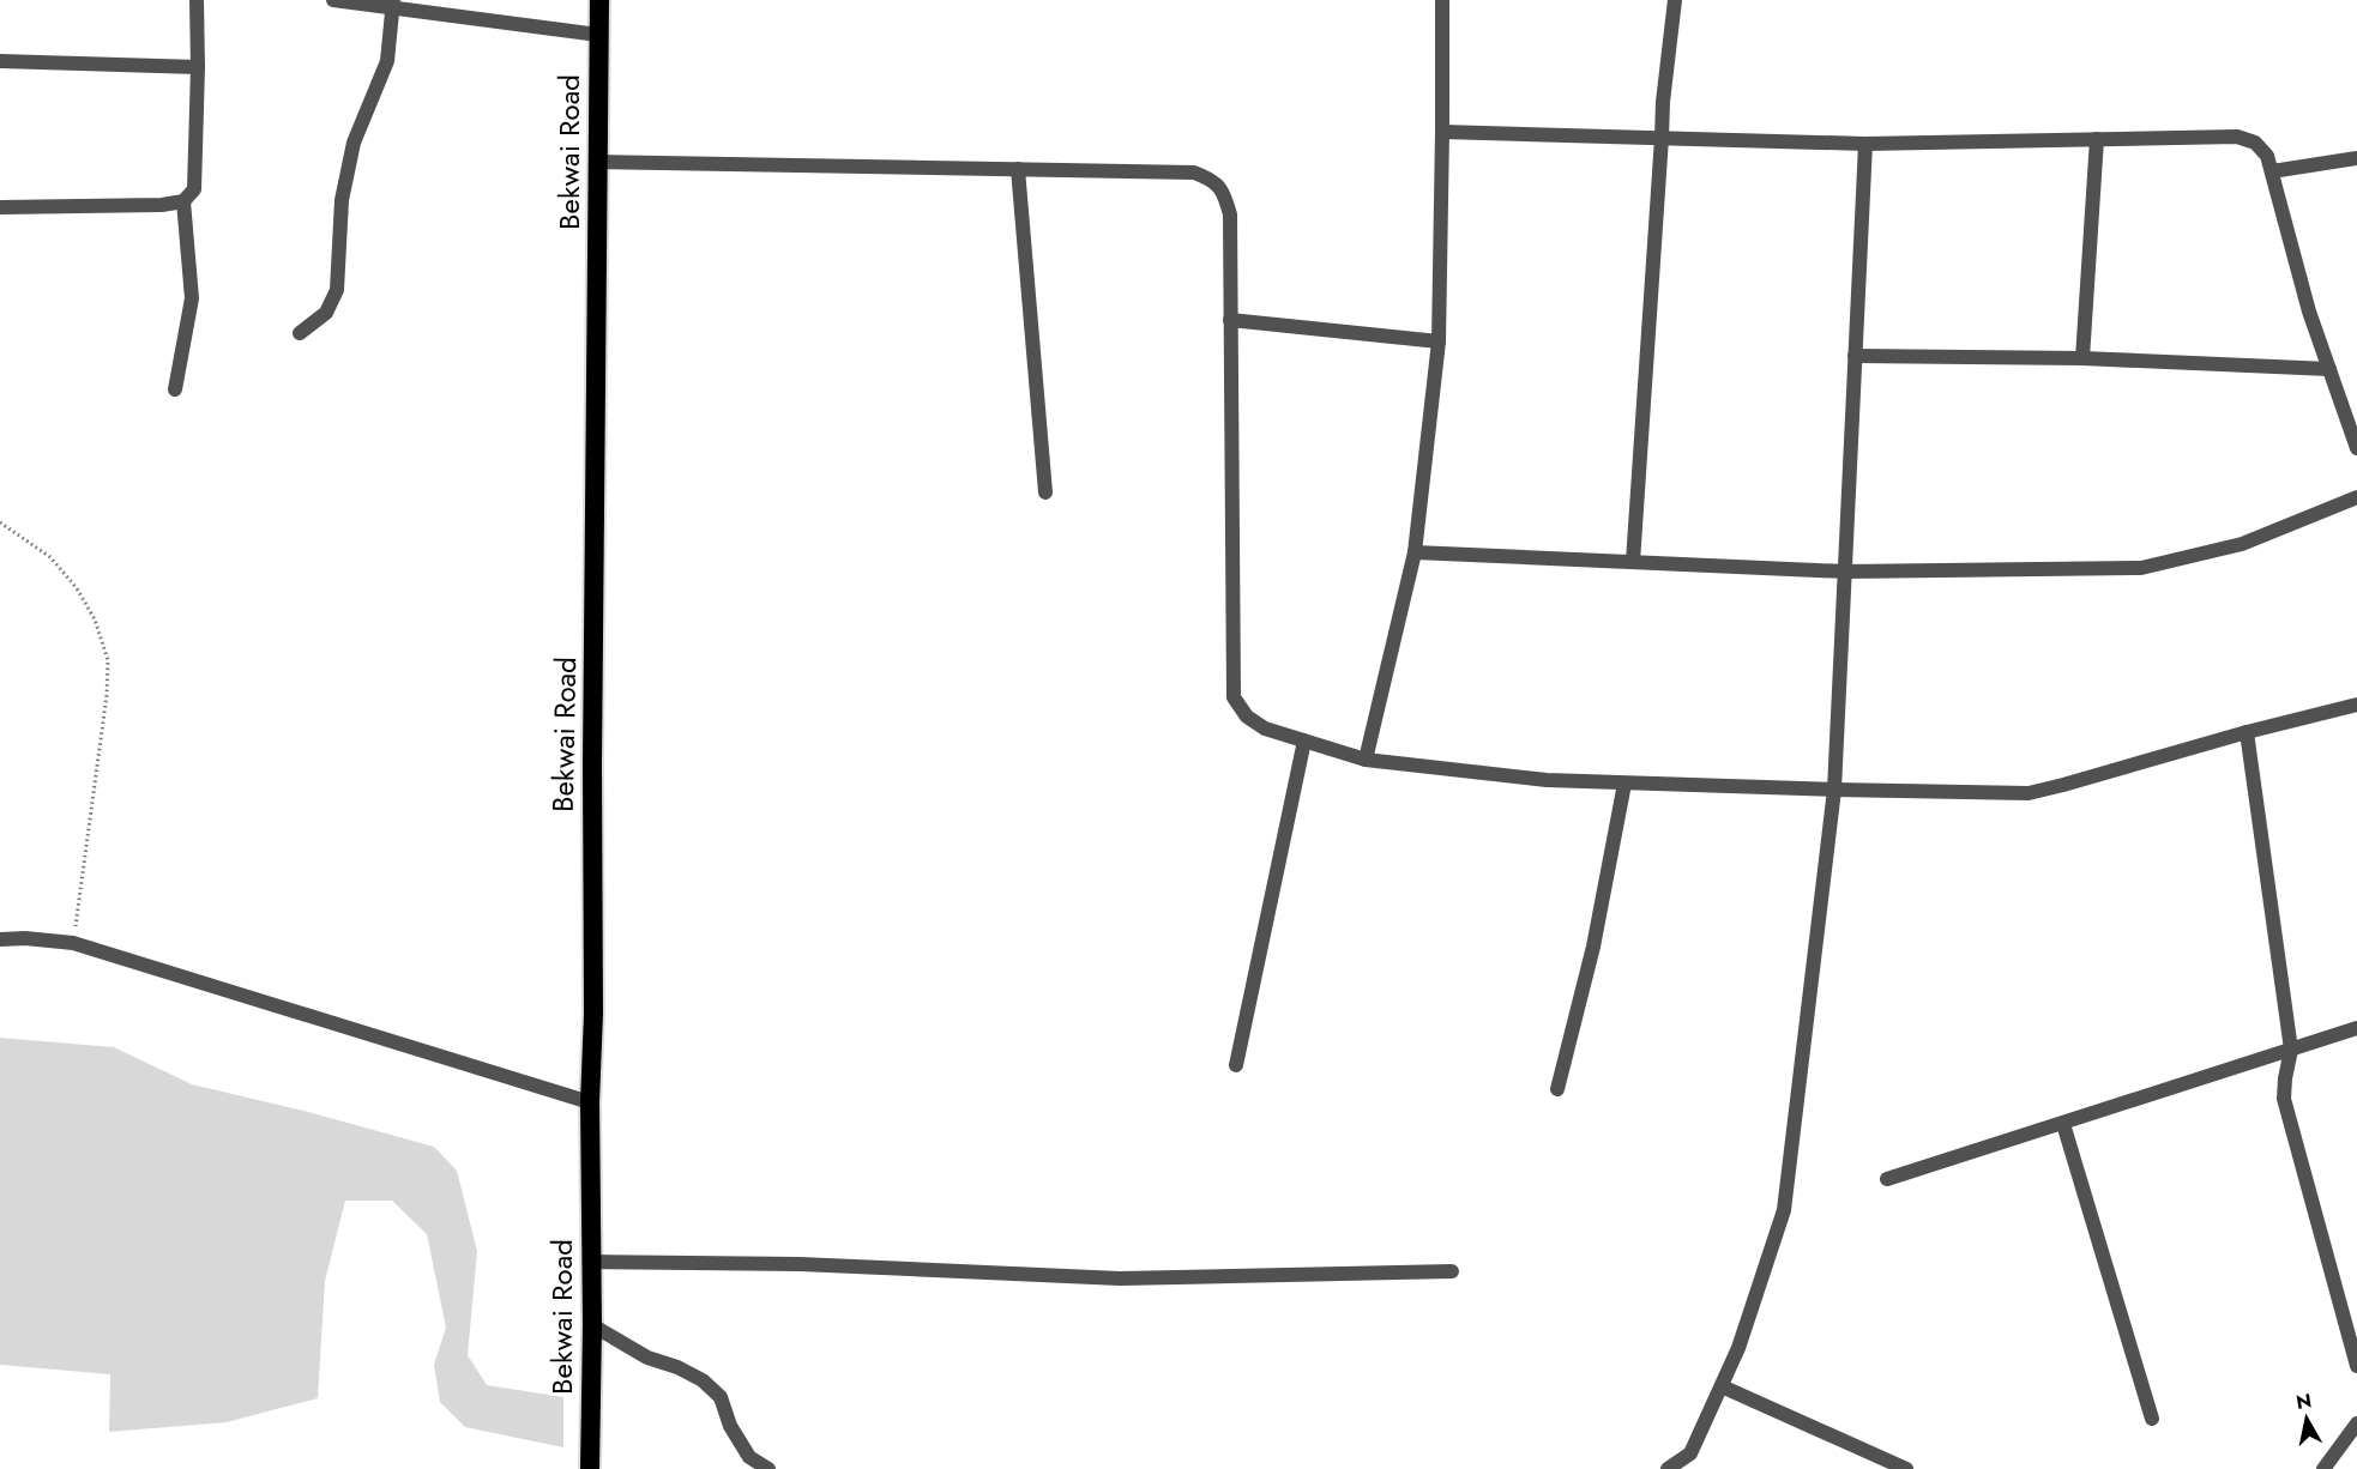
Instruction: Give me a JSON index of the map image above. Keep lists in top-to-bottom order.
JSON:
{
  "streets": {
    "highway": ["Bekwai Road"]
  },
  "north": "top"
}
